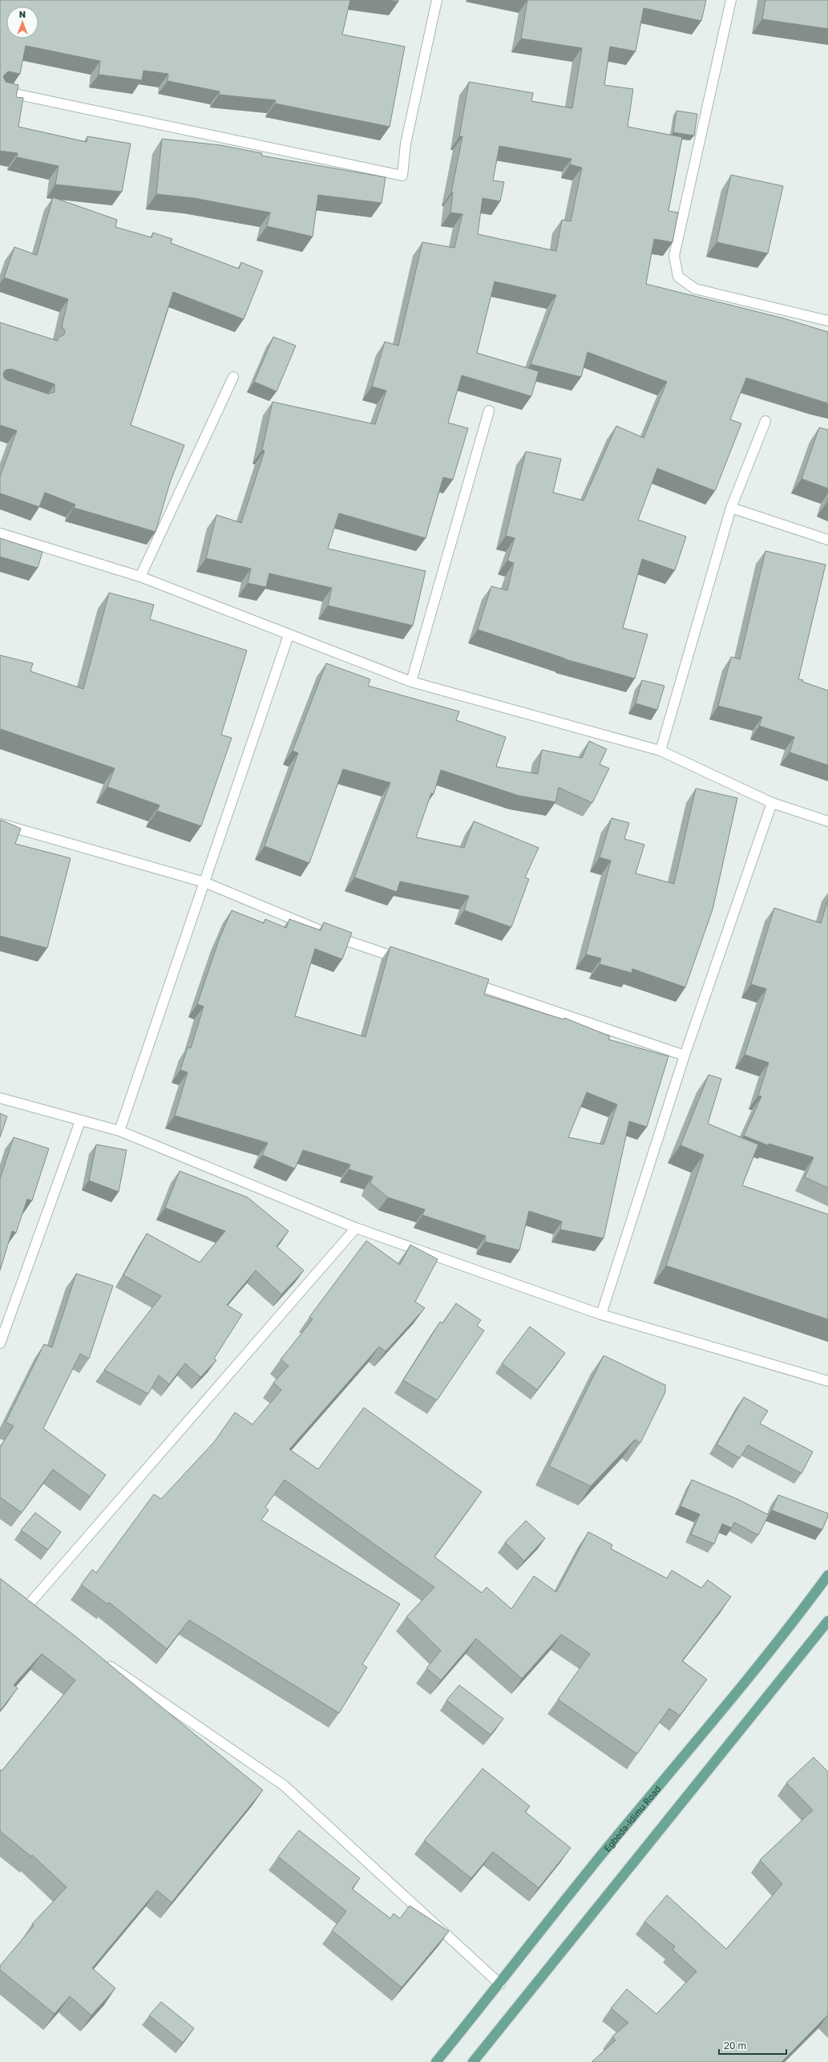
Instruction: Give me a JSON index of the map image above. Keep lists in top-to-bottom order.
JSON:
{
  "streets": {
    "main road": ["Egbeda-Idimu Road"]
  },
  "scale_bar": "20 m",
  "north": "top"
}
